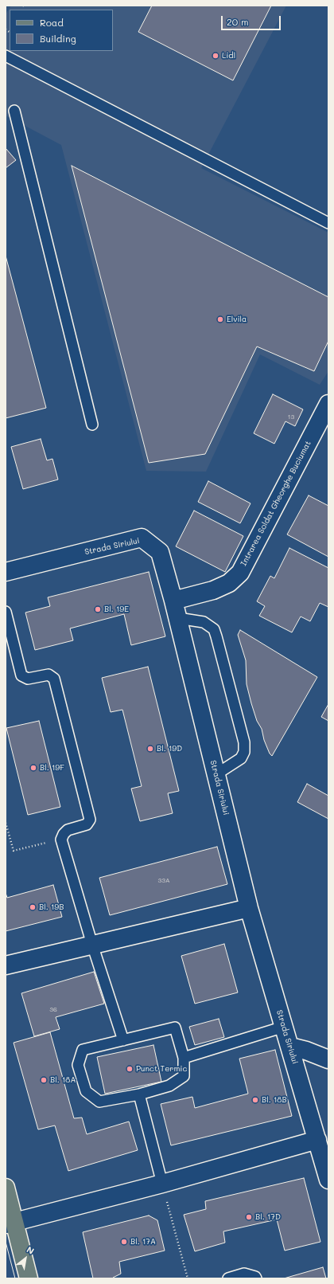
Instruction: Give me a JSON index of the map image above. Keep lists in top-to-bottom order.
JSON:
{
  "streets": {
    "street": ["Intrarea Soldat Gheorghe Buciumat", "Strada Siriului"]
  },
  "crossings": [
    ["Intrarea Soldat Gheorghe Buciumat", "Strada Siriului"]
  ],
  "places": [
    "Lidl",
    "Elvila",
    "Bl. 19E",
    "Bl. 19D",
    "Bl. 19F",
    "Bl. 19B",
    "Punct Termic",
    "Bl. 18A",
    "Bl. 18B",
    "Bl. 17D",
    "Bl. 17A"
  ],
  "house_numbers": ["13", "33A", "36"],
  "legend": ["Road", "Building"],
  "scale_bar": "20 m",
  "north": "top right"
}
